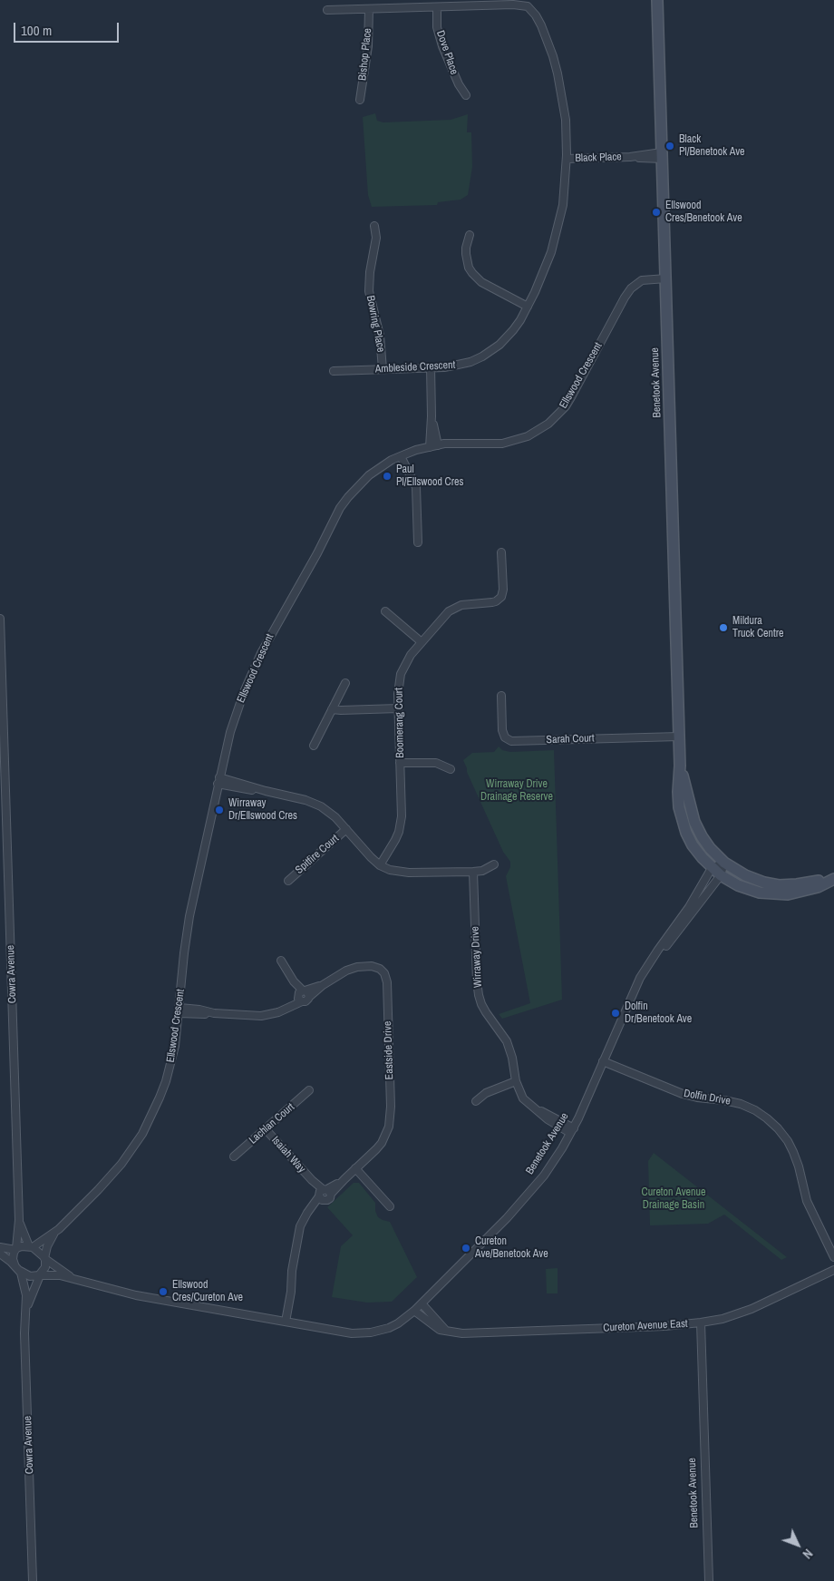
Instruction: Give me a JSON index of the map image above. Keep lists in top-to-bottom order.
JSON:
{
  "streets": {
    "main road": ["Benetook Avenue"],
    "street": [
      "Dove Place",
      "Bishop Place",
      "Black Place",
      "Bowring Place",
      "Ambleside Crescent",
      "Ellswood Crescent",
      "Boomerang Court",
      "Sarah Court",
      "Spitfire Court",
      "Wirraway Drive",
      "Cowra Avenue",
      "Eastside Drive",
      "Dolfin Drive",
      "Lachlan Court",
      "Isaiah Way",
      "Cureton Avenue East"
    ]
  },
  "crossings": [
    ["Black Place", "Ambleside Crescent"],
    ["Black Place", "Benetook Avenue"],
    ["Bowring Place", "Ambleside Crescent"],
    ["Ellswood Crescent", "Benetook Avenue"],
    ["Ellswood Crescent", "Eastside Drive"],
    ["Benetook Avenue", "Sarah Court"],
    ["Benetook Avenue", "Wirraway Drive"],
    ["Benetook Avenue", "Dolfin Drive"],
    ["Benetook Avenue", "Cureton Avenue East"],
    ["Eastside Drive", "Isaiah Way"],
    ["Lachlan Court", "Isaiah Way"]
  ],
  "parks": ["Wirraway Drive Drainage Reserve", "Cureton Avenue Drainage Basin"],
  "places": [
    "Black Pl/Benetook Ave",
    "Ellswood Cres/Benetook Ave",
    "Paul Pl/Ellswood Cres",
    "Mildura Truck Centre",
    "Wirraway Dr/Ellswood Cres",
    "Dolfin Dr/Benetook Ave",
    "Cureton Ave/Benetook Ave",
    "Ellswood Cres/Cureton Ave"
  ],
  "scale_bar": "100 m",
  "north": "bottom right"
}
